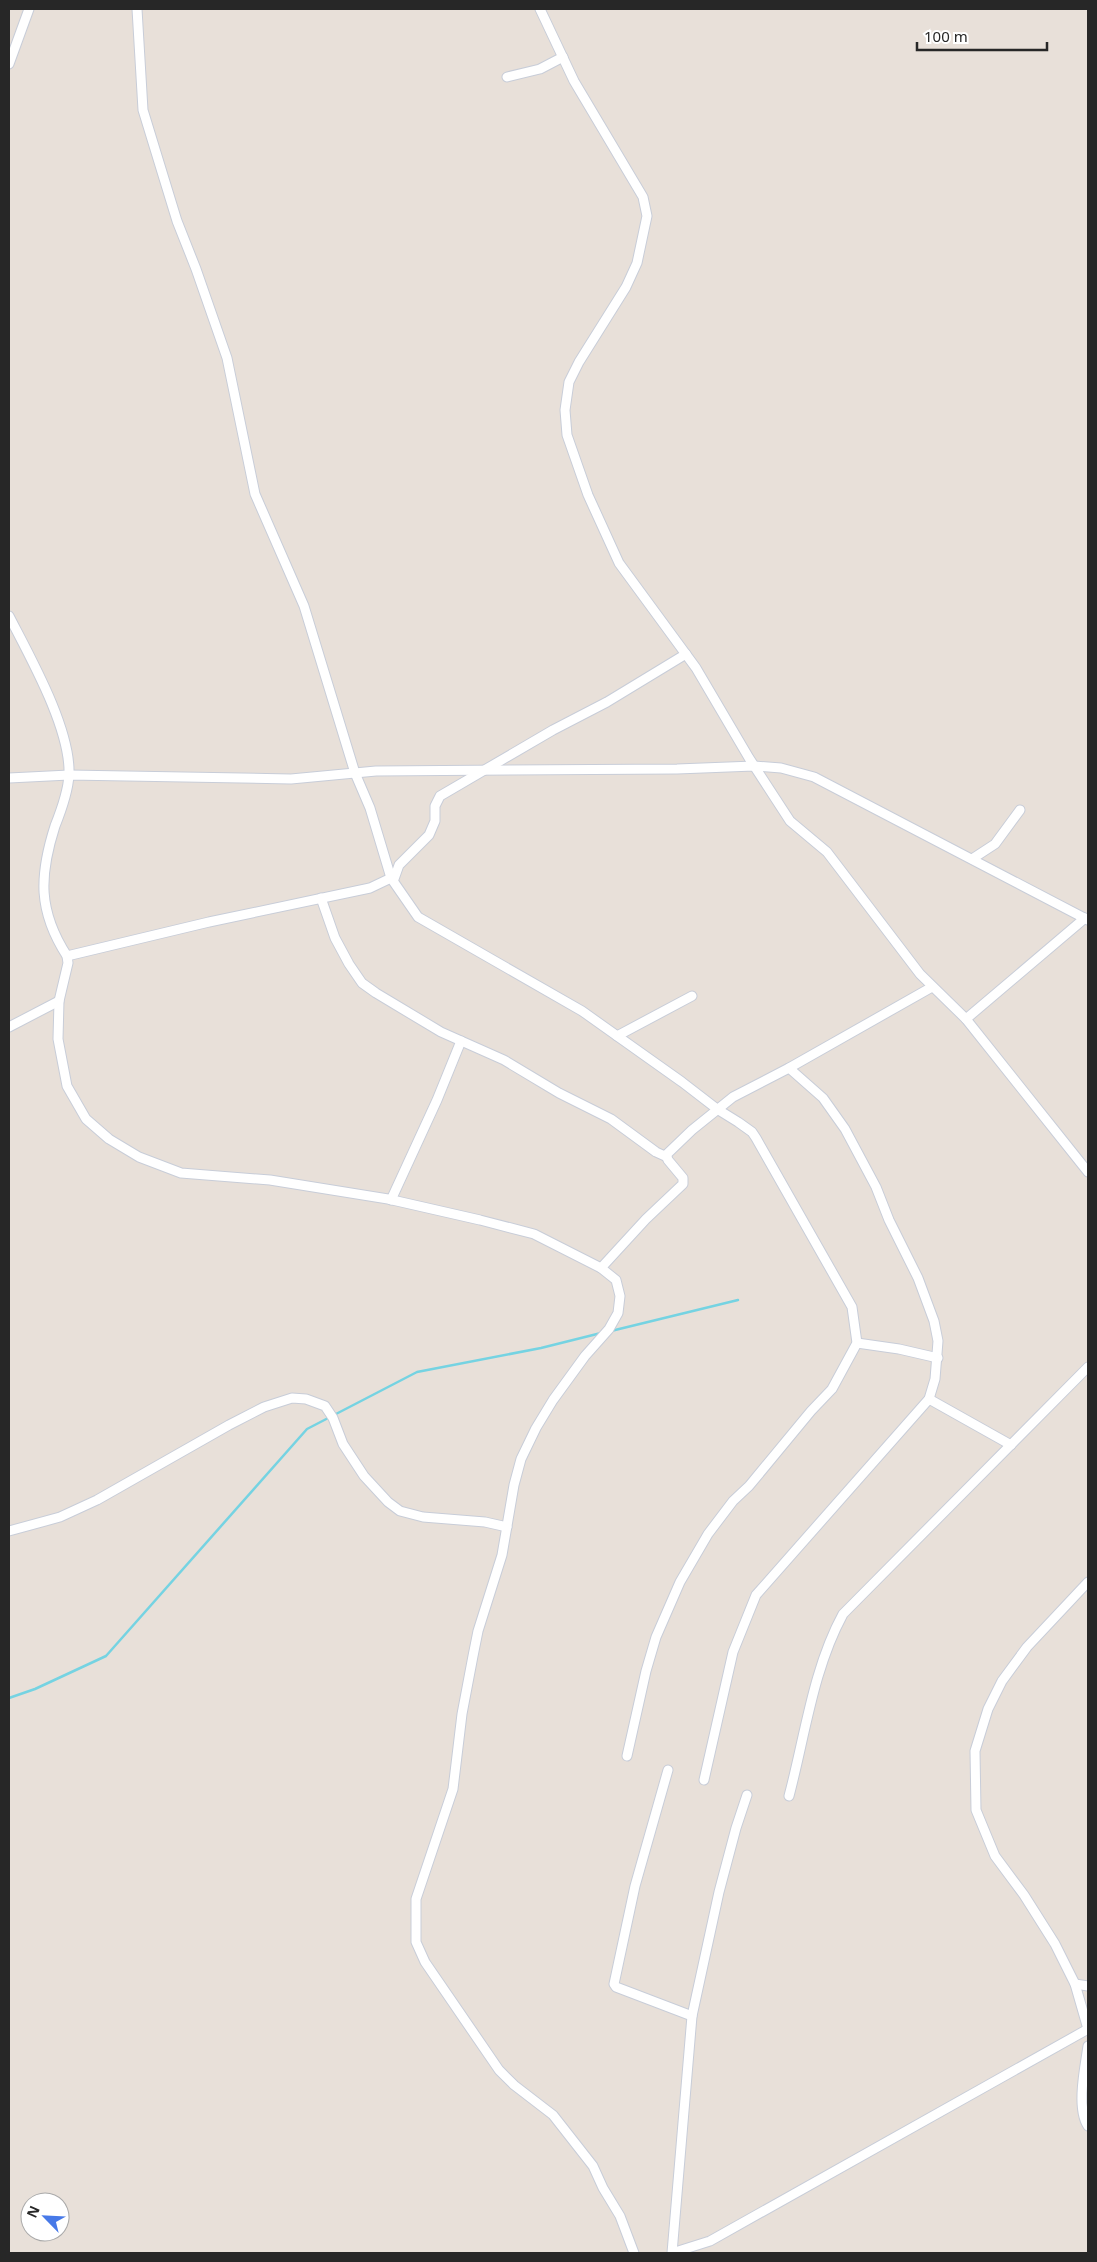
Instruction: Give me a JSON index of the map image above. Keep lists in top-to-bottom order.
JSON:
{
  "scale_bar": "100 m",
  "north": "top left"
}
